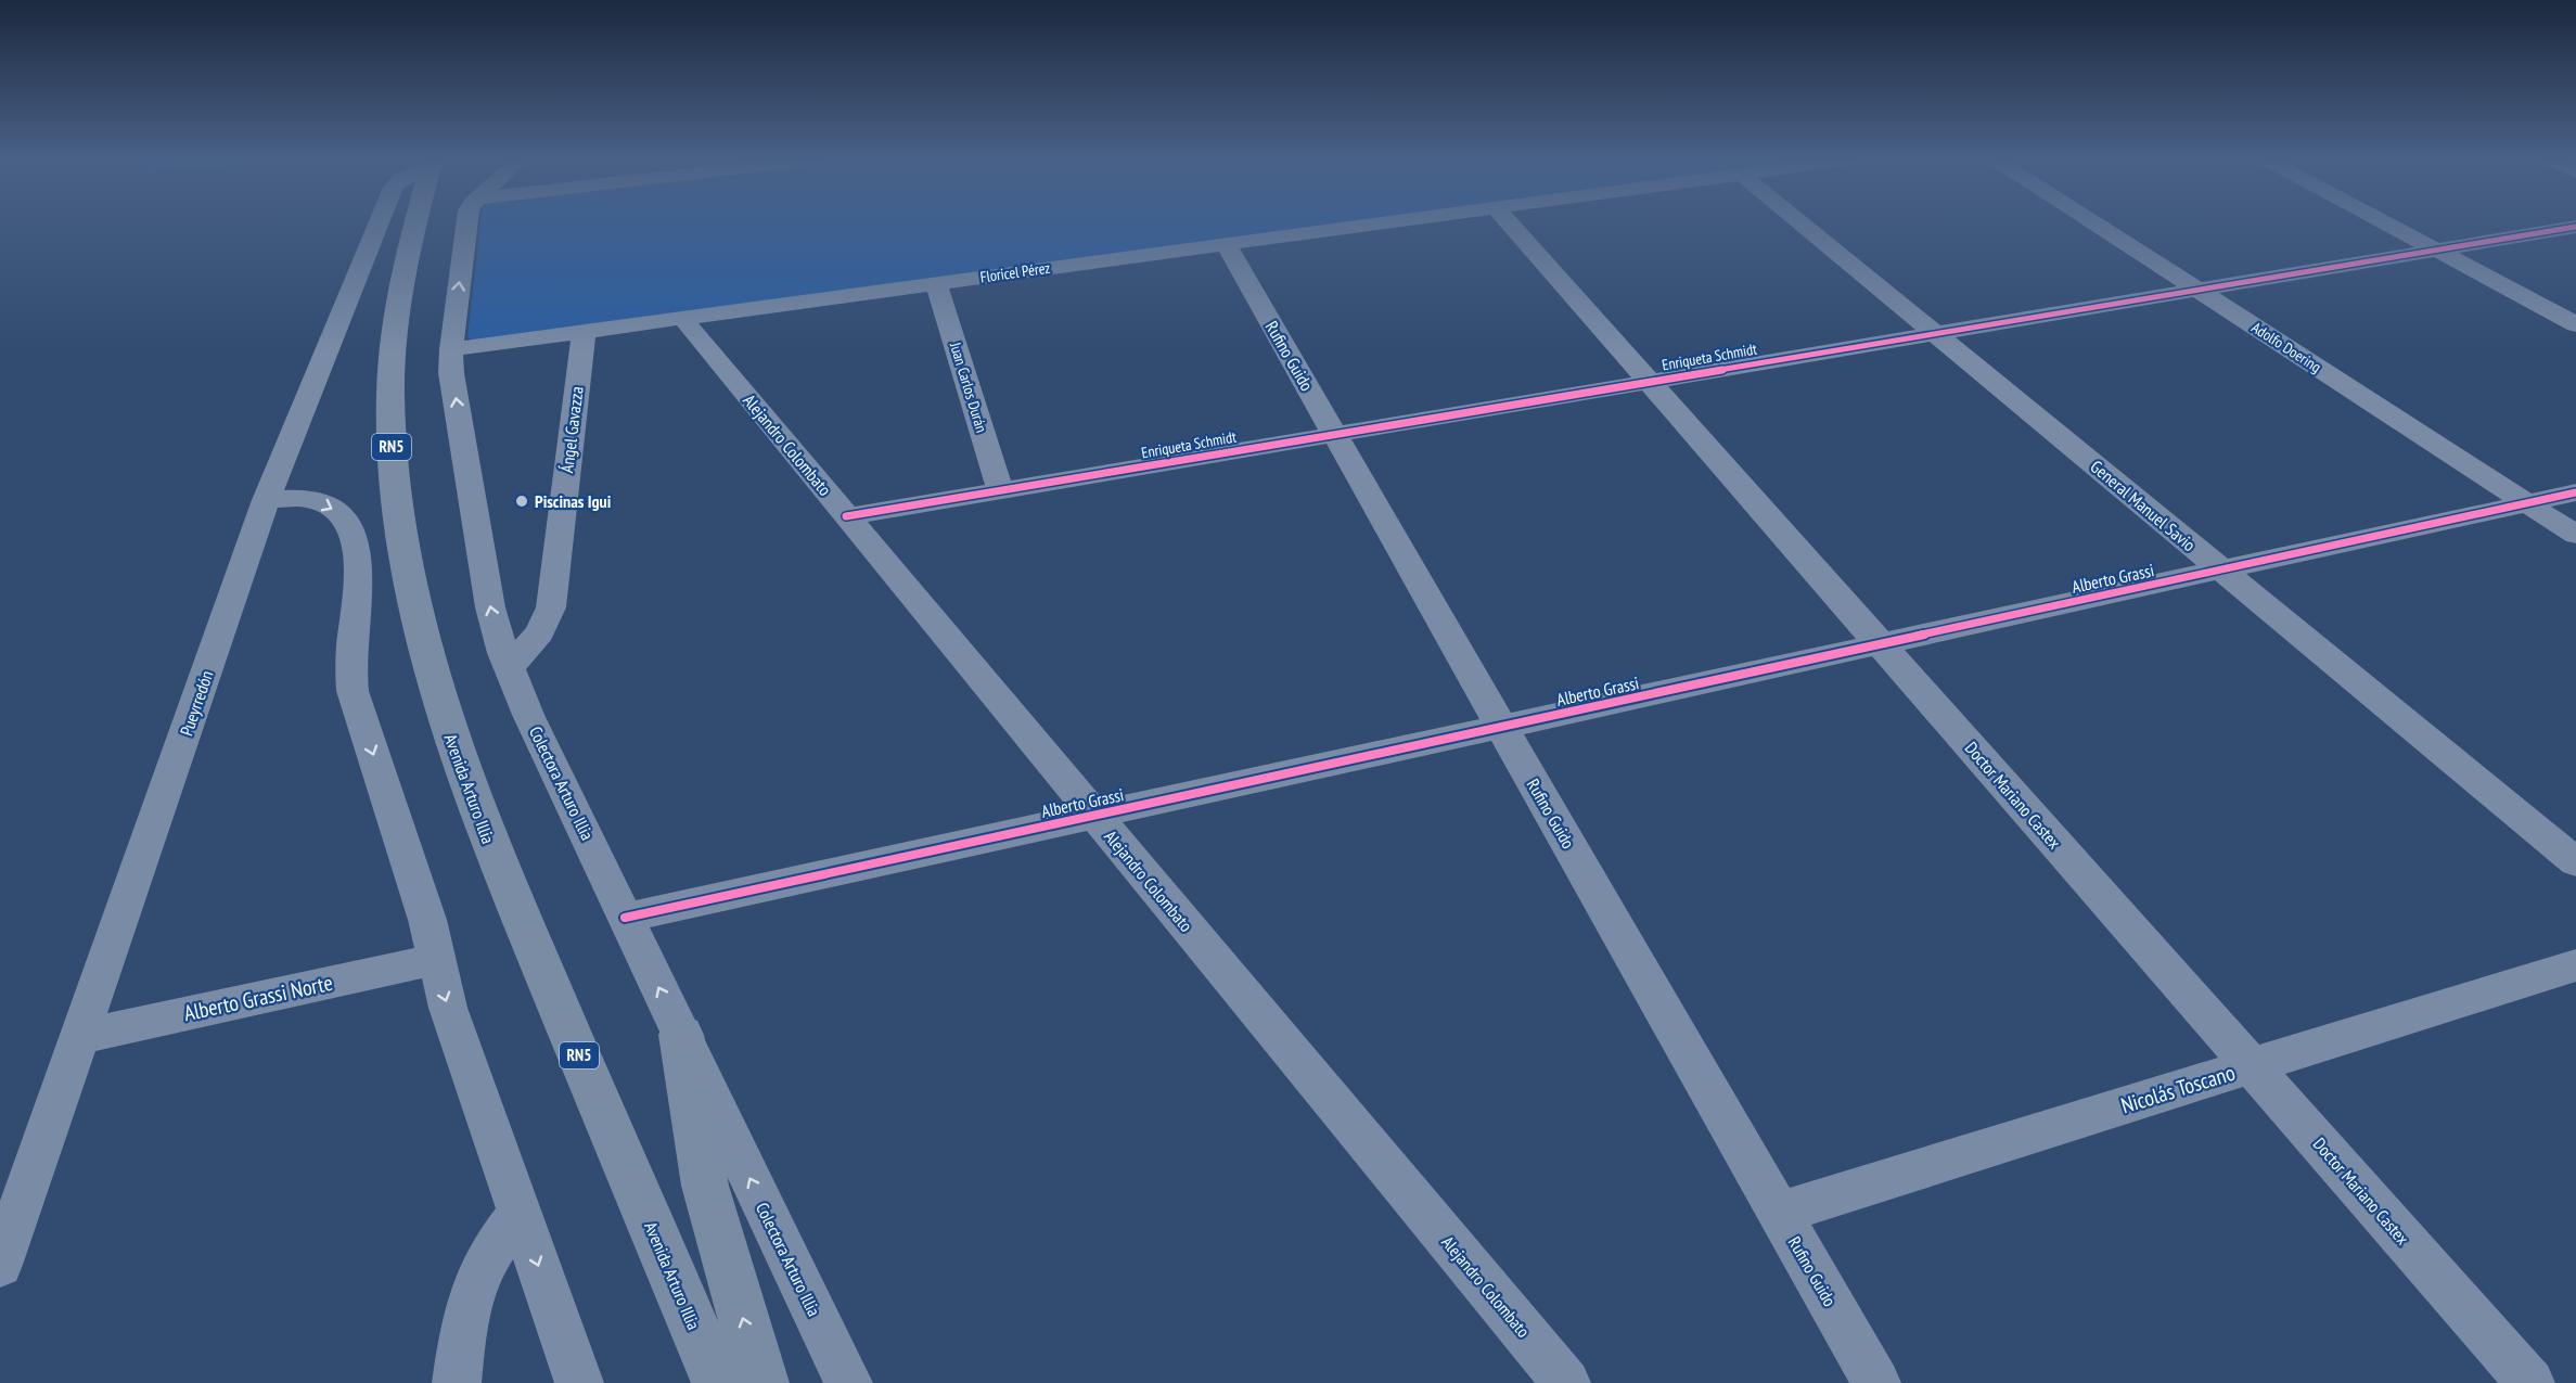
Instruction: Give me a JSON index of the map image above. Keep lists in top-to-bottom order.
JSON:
{
  "streets": {
    "highway": ["RN5", "Avenida Arturo Illia"],
    "street": [
      "Floricel Pérez",
      "Adolfo Doering",
      "Rufino Guido",
      "Enriqueta Schmidt",
      "Juan Carlos Durán",
      "Ángel Gavazza",
      "Alejandro Colombato",
      "General Manuel Savio",
      "Alberto Grassi",
      "Pueyrredón",
      "Colectora Arturo Illia",
      "Doctor Mariano Castex",
      "Alberto Grassi Norte",
      "Nicolás Toscano"
    ]
  },
  "crossings": [
    ["Floricel Pérez", "Rufino Guido"],
    ["Floricel Pérez", "Juan Carlos Durán"],
    ["Floricel Pérez", "Ángel Gavazza"],
    ["Floricel Pérez", "Alejandro Colombato"],
    ["Floricel Pérez", "Colectora Arturo Illia"],
    ["Adolfo Doering", "Enriqueta Schmidt"],
    ["Adolfo Doering", "Alberto Grassi"],
    ["Rufino Guido", "Enriqueta Schmidt"],
    ["Rufino Guido", "Alberto Grassi"],
    ["Rufino Guido", "Nicolás Toscano"],
    ["Enriqueta Schmidt", "Juan Carlos Durán"],
    ["Enriqueta Schmidt", "Alejandro Colombato"],
    ["Enriqueta Schmidt", "General Manuel Savio"],
    ["Enriqueta Schmidt", "Doctor Mariano Castex"],
    ["Ángel Gavazza", "Colectora Arturo Illia"],
    ["Alejandro Colombato", "Alberto Grassi"],
    ["General Manuel Savio", "Alberto Grassi"],
    ["Alberto Grassi", "Colectora Arturo Illia"],
    ["Alberto Grassi", "Doctor Mariano Castex"],
    ["Pueyrredón", "Alberto Grassi Norte"],
    ["Doctor Mariano Castex", "Nicolás Toscano"]
  ],
  "places": ["Piscinas Igui"]
}
